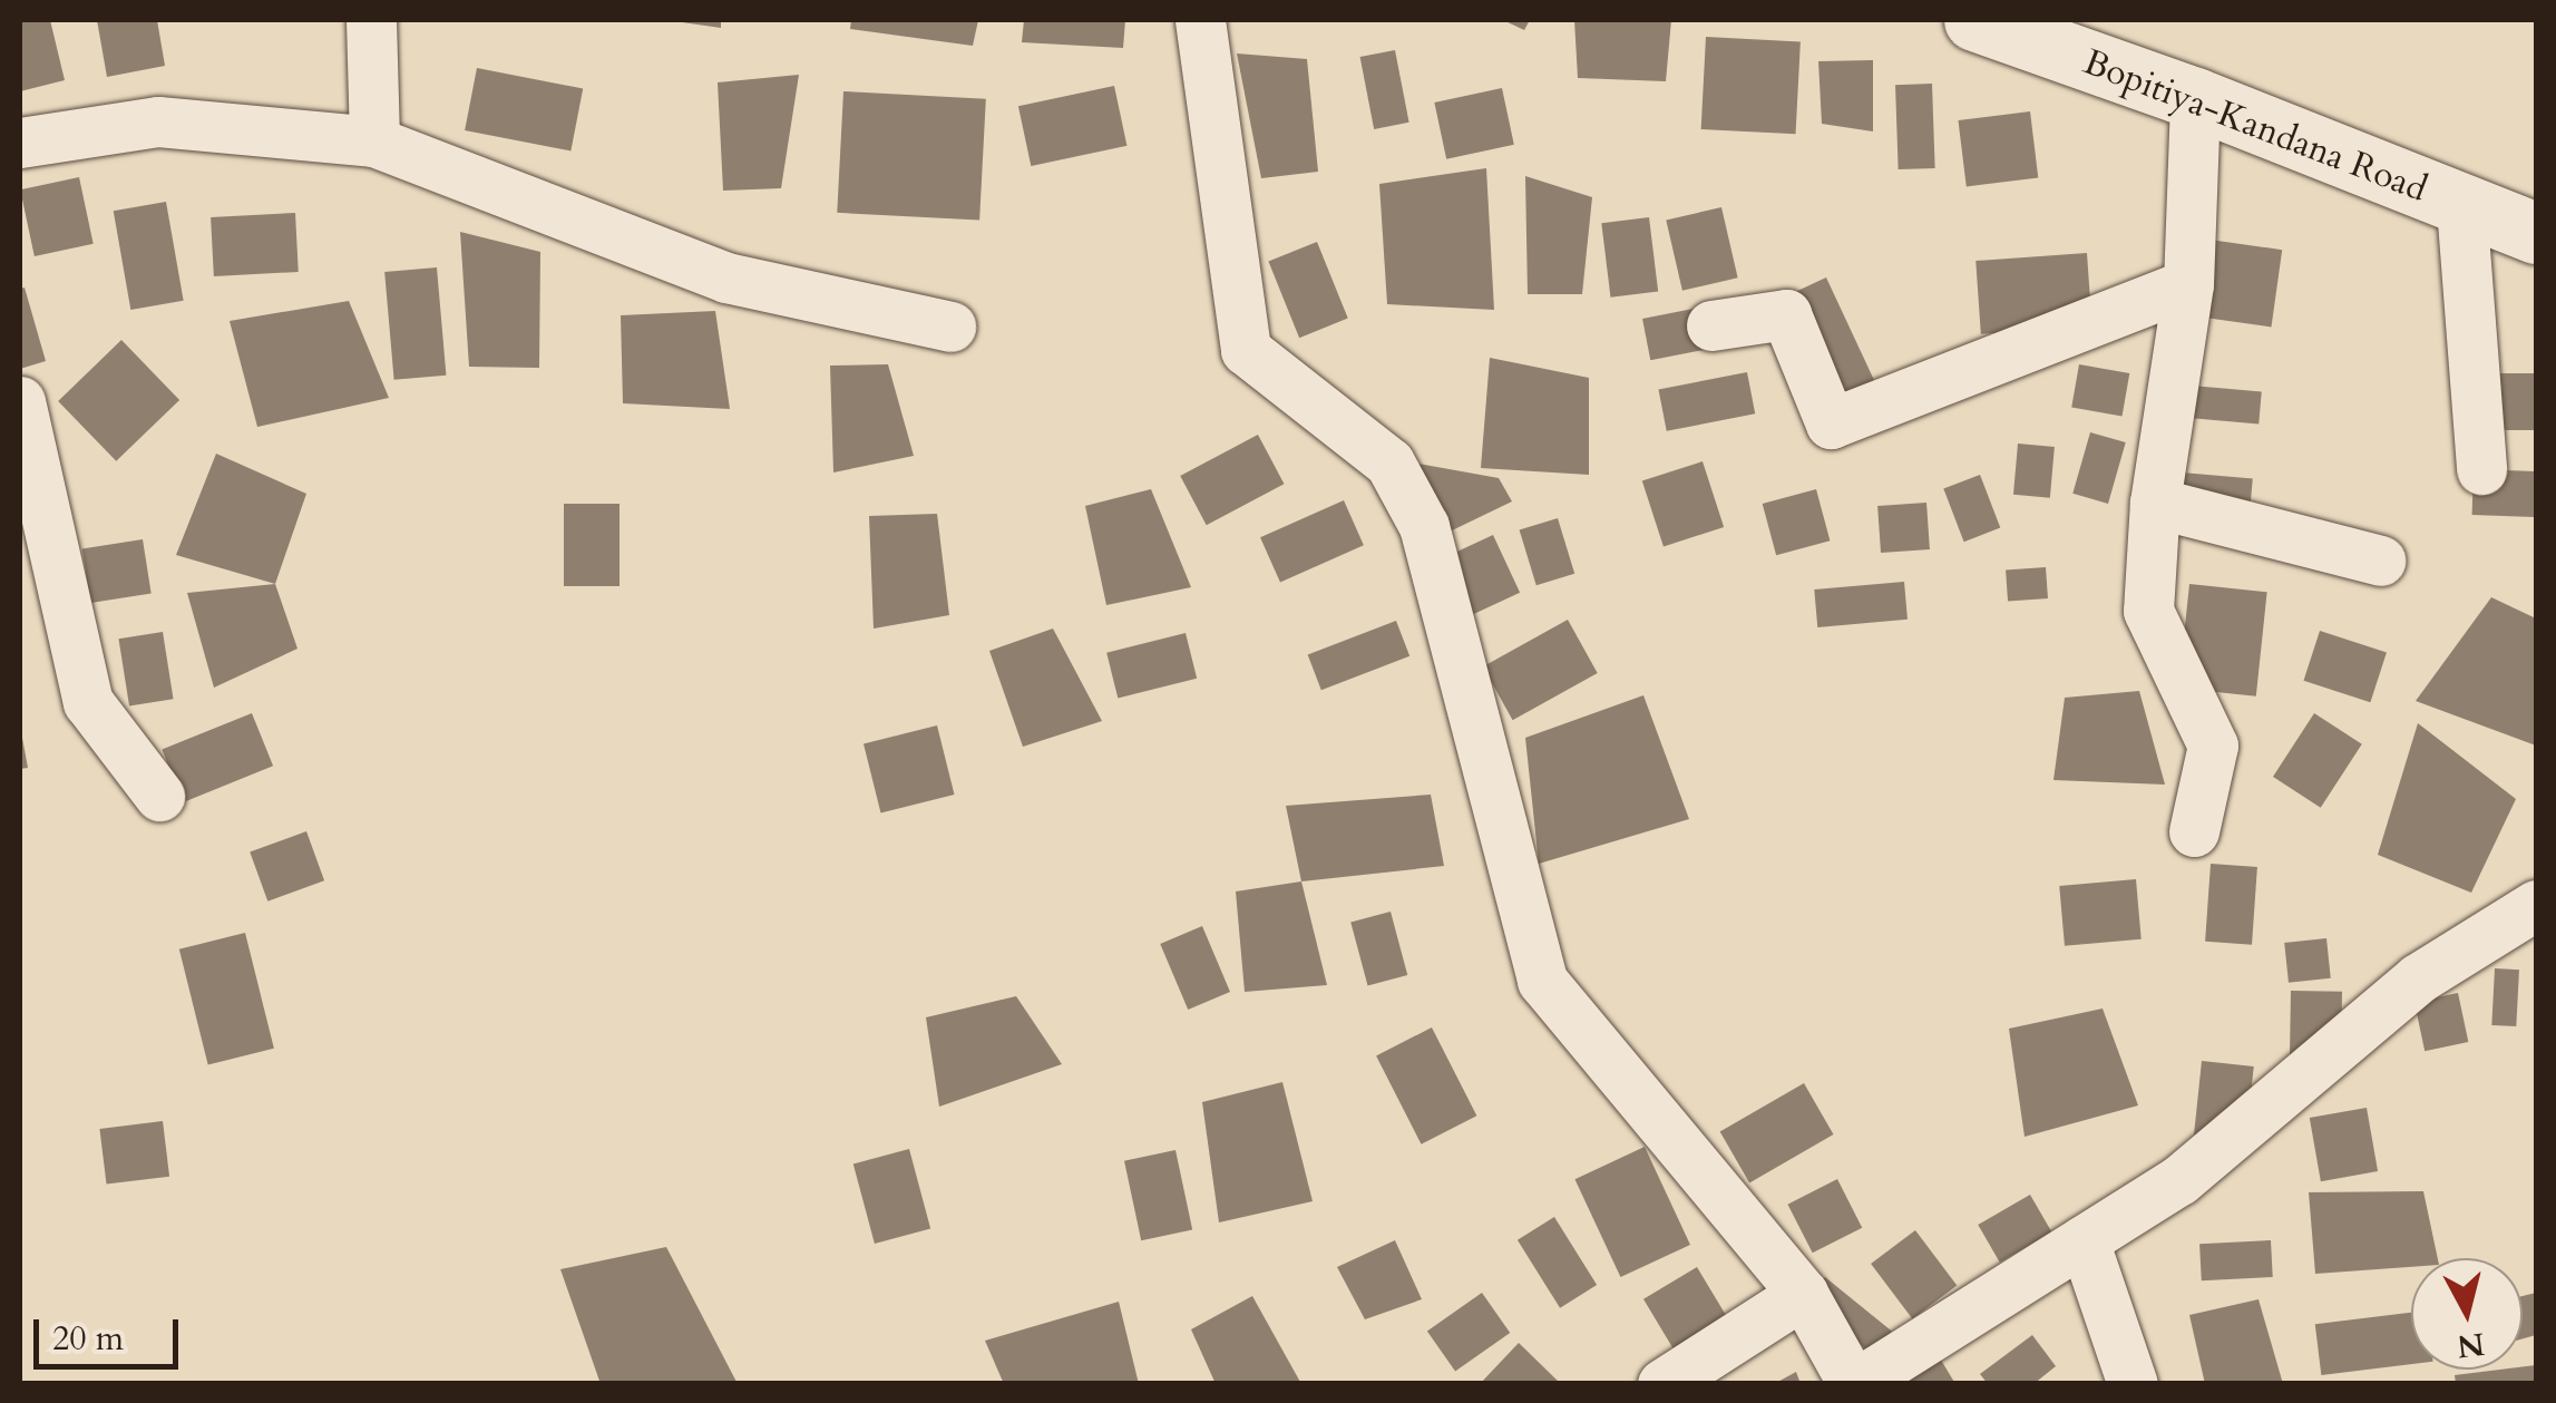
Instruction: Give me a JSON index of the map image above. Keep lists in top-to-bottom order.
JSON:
{
  "streets": {
    "street": ["Bopitiya-Kandana Road"]
  },
  "scale_bar": "20 m",
  "north": "bottom"
}
